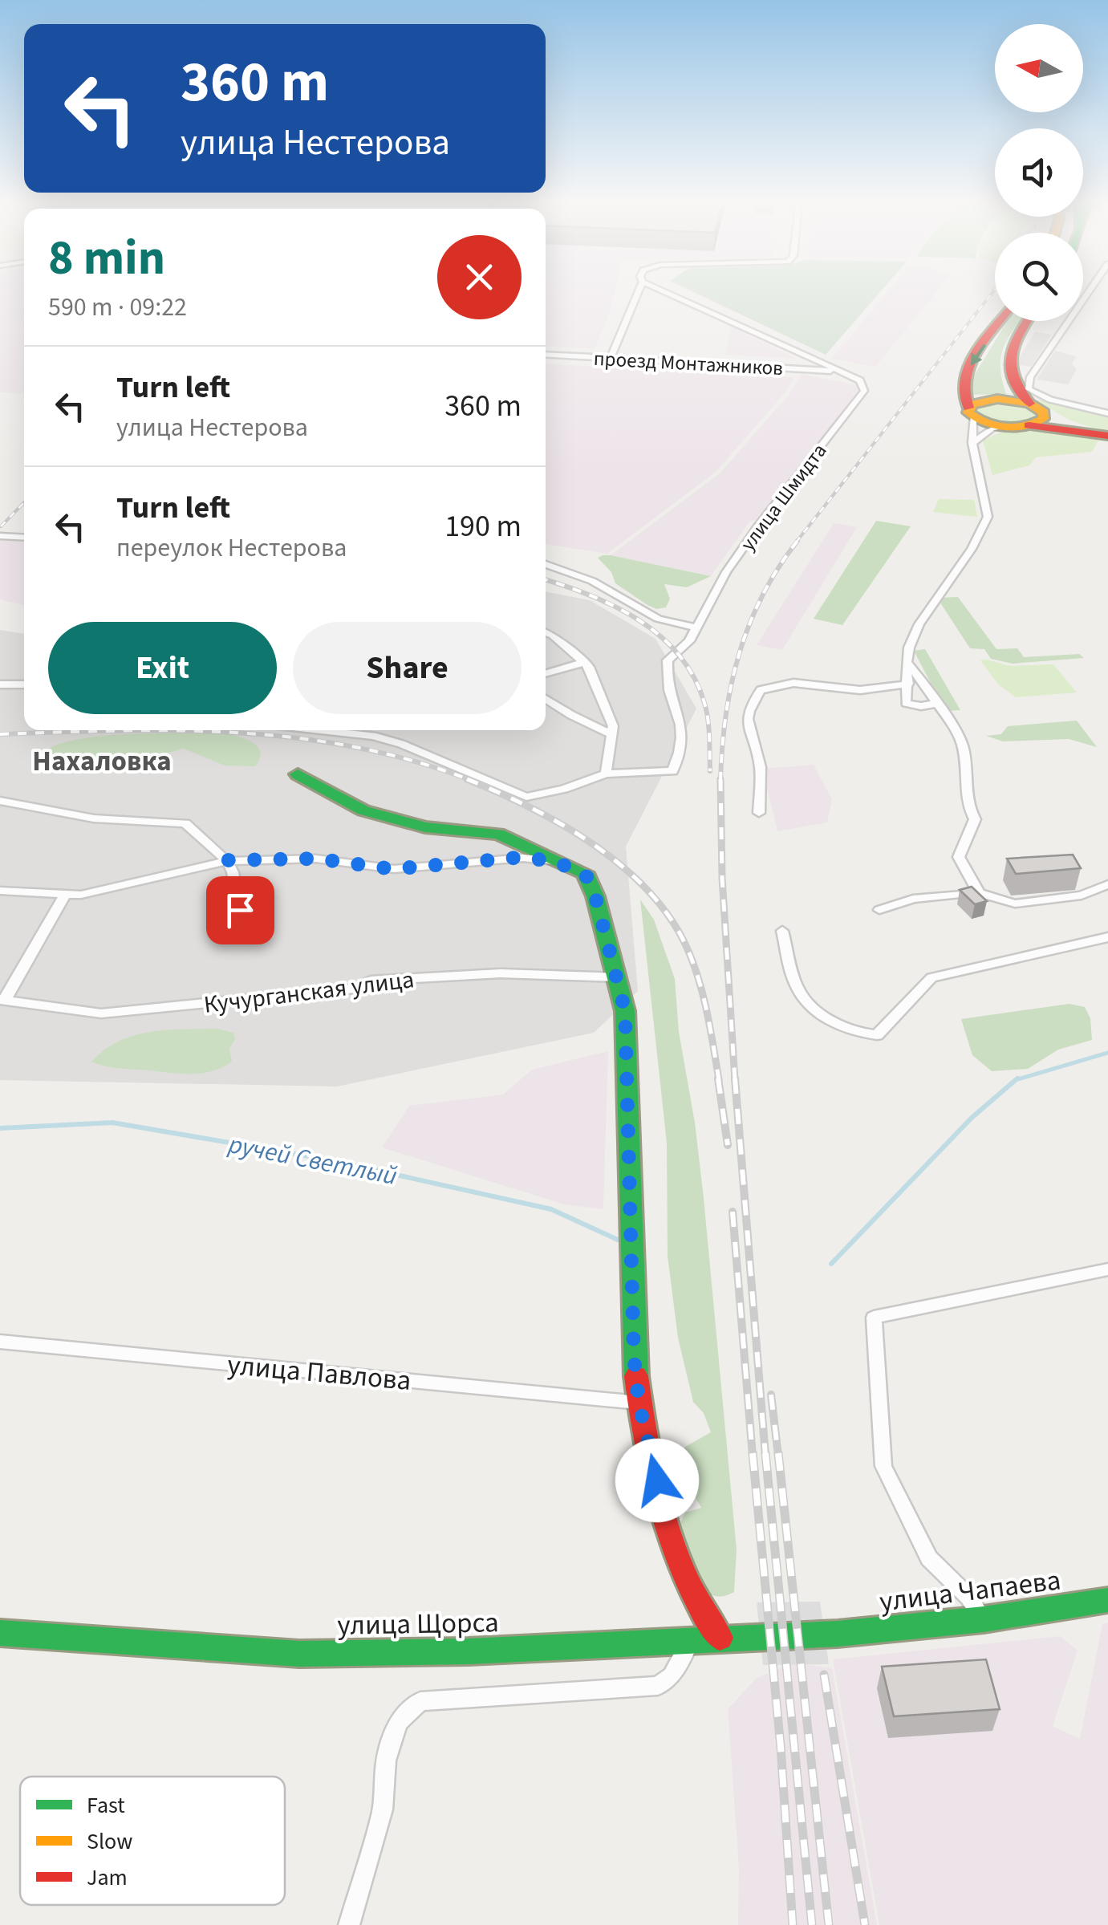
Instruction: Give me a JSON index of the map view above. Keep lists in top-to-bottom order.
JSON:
{
  "streets": {
    "main road": ["улица Чапаева", "улица Щорса"],
    "street": [
      "проезд Монтажников",
      "улица Шмидта",
      "Кучурганская улица",
      "улица Павлова"
    ]
  },
  "crossings": [
    ["проезд Монтажников", "улица Шмидта"],
    ["улица Чапаева", "улица Щорса"]
  ],
  "districts": ["Нахаловка"],
  "water": ["ручей Светлый"],
  "legend": ["Fast", "Slow", "Jam"],
  "north": "left",
  "page": {
    "turn": ["360 m", "улица Нестерова"],
    "heading": ["8 min", "590 m · 09:22"],
    "list": [
      {
        "name": "Turn left",
        "note": "улица Нестерова",
        "value": "360 m"
      },
      {
        "name": "Turn left",
        "note": "переулок Нестерова",
        "value": "190 m"
      }
    ],
    "buttons": ["Exit", "Share"]
  }
}
